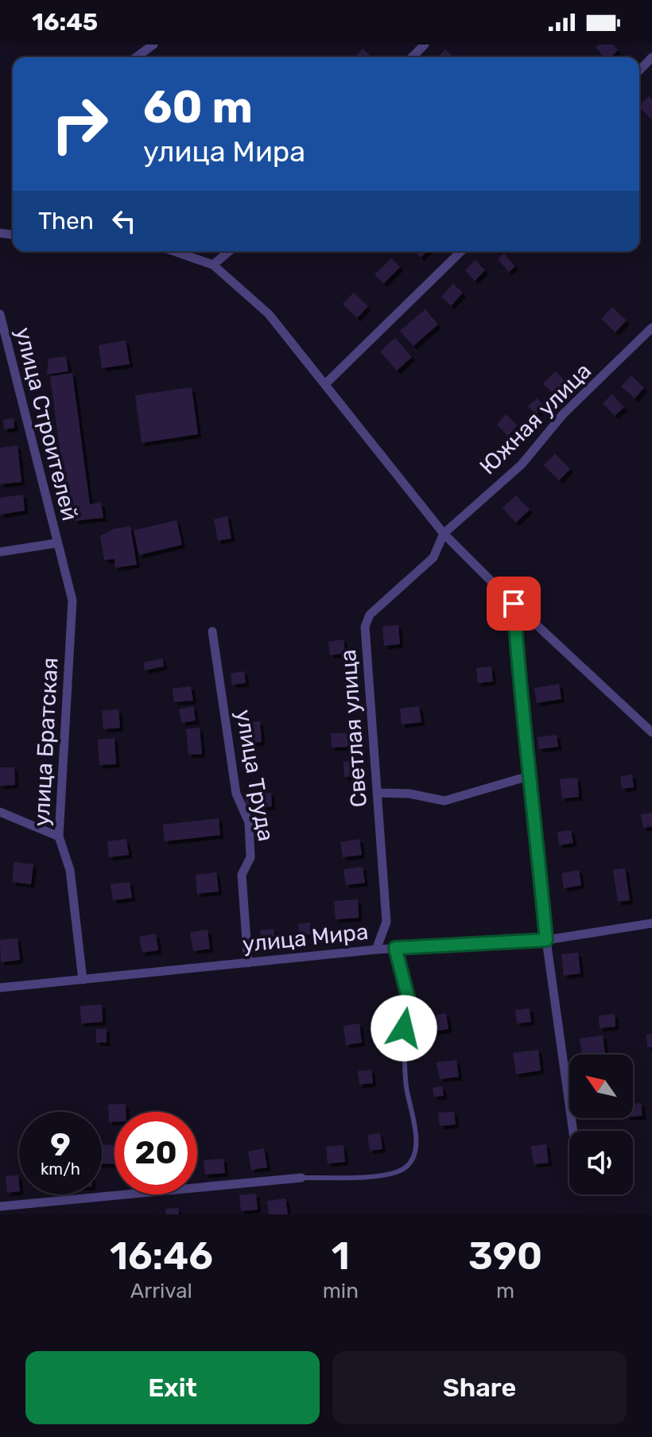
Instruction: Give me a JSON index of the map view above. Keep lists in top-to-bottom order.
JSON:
{
  "streets": {
    "street": [
      "Южная улица",
      "улица Строителей",
      "Светлая улица",
      "улица Братская",
      "улица Труда",
      "улица Мира"
    ]
  },
  "crossings": [
    ["Южная улица", "Светлая улица"],
    ["улица Строителей", "улица Братская"],
    ["Светлая улица", "улица Мира"],
    ["улица Братская", "улица Мира"],
    ["улица Труда", "улица Мира"]
  ],
  "north": "top left",
  "page": {
    "status": "16:45",
    "turn": ["60 m", "улица Мира"],
    "then": "Then",
    "speed": "9 km/h",
    "limit": "20",
    "eta": [
      "16:46",
      "Arrival",
      "1",
      "min",
      "390",
      "m"
    ],
    "buttons": ["Exit", "Share"]
  }
}
